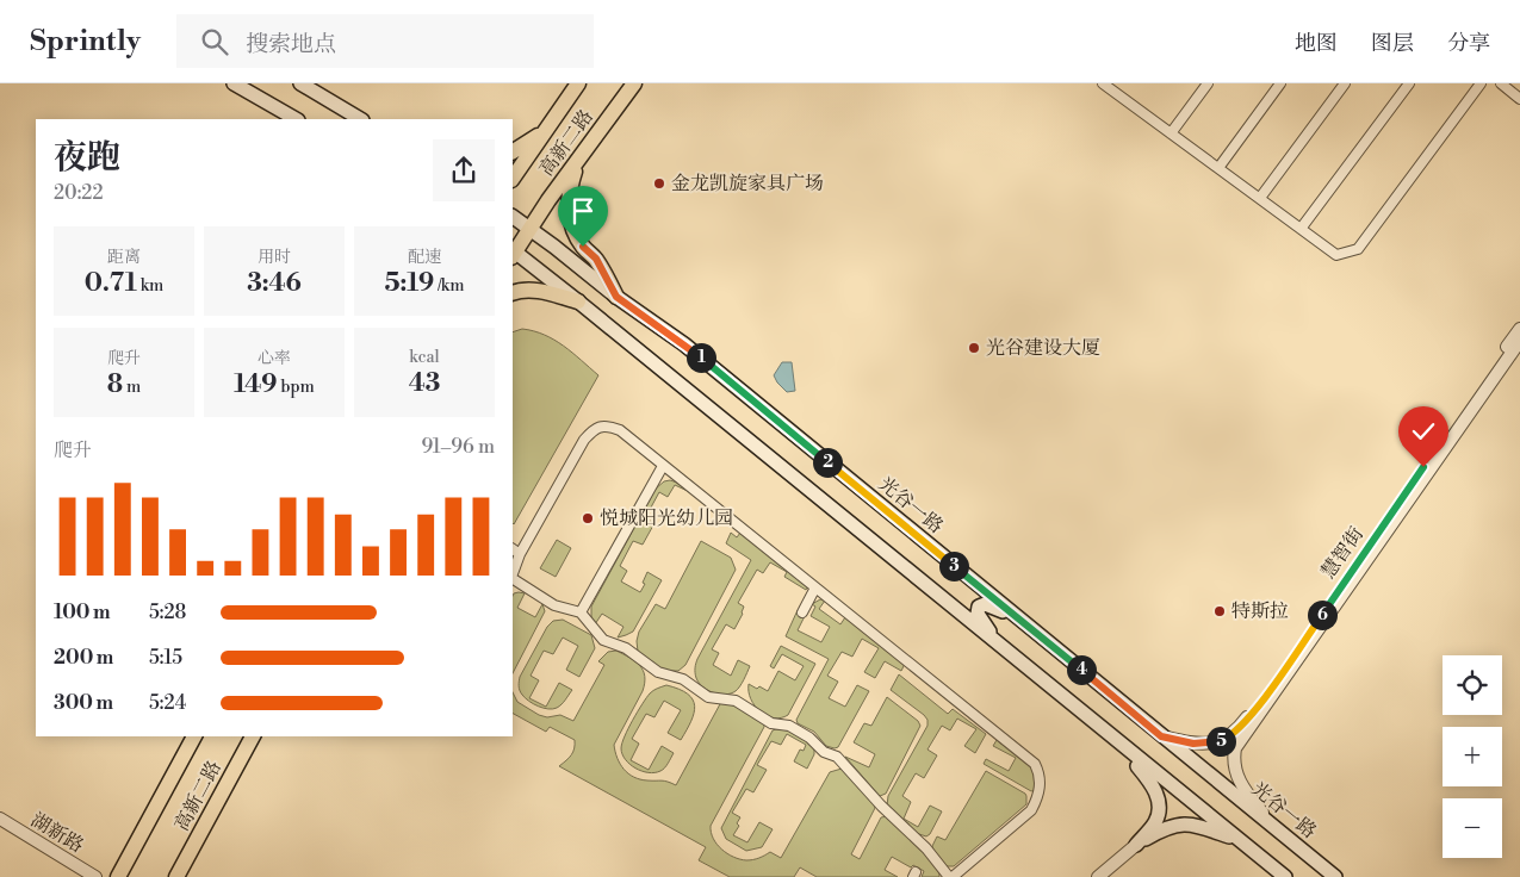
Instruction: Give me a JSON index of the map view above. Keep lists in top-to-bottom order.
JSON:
{
  "streets": {
    "main road": ["高新二路", "光谷一路"],
    "street": ["慧智街", "湖新路"]
  },
  "crossings": [
    ["高新二路", "光谷一路"],
    ["光谷一路", "慧智街"]
  ],
  "places": [
    "金龙凯旋家具广场",
    "光谷建设大厦",
    "悦城阳光幼儿园",
    "特斯拉"
  ],
  "page": {
    "header": "Sprintly",
    "search": "搜索地点",
    "nav": ["地图", "图层", "分享"],
    "heading": ["夜跑", "20:22"],
    "stats": [
      ["距离", "0.71 km"],
      ["用时", "3:46"],
      ["配速", "5:19 /km"],
      ["爬升", "8 m"],
      ["心率", "149 bpm"],
      ["kcal", "43"]
    ],
    "pins": [
      "1",
      "2",
      "3",
      "6",
      "4",
      "5"
    ],
    "chart": ["爬升", "91–96 m"],
    "list": [
      {
        "name": "100 m",
        "note": "5:28"
      },
      {
        "name": "200 m",
        "note": "5:15"
      },
      {
        "name": "300 m",
        "note": "5:24"
      }
    ],
    "map_buttons": ["+", "−"]
  }
}
